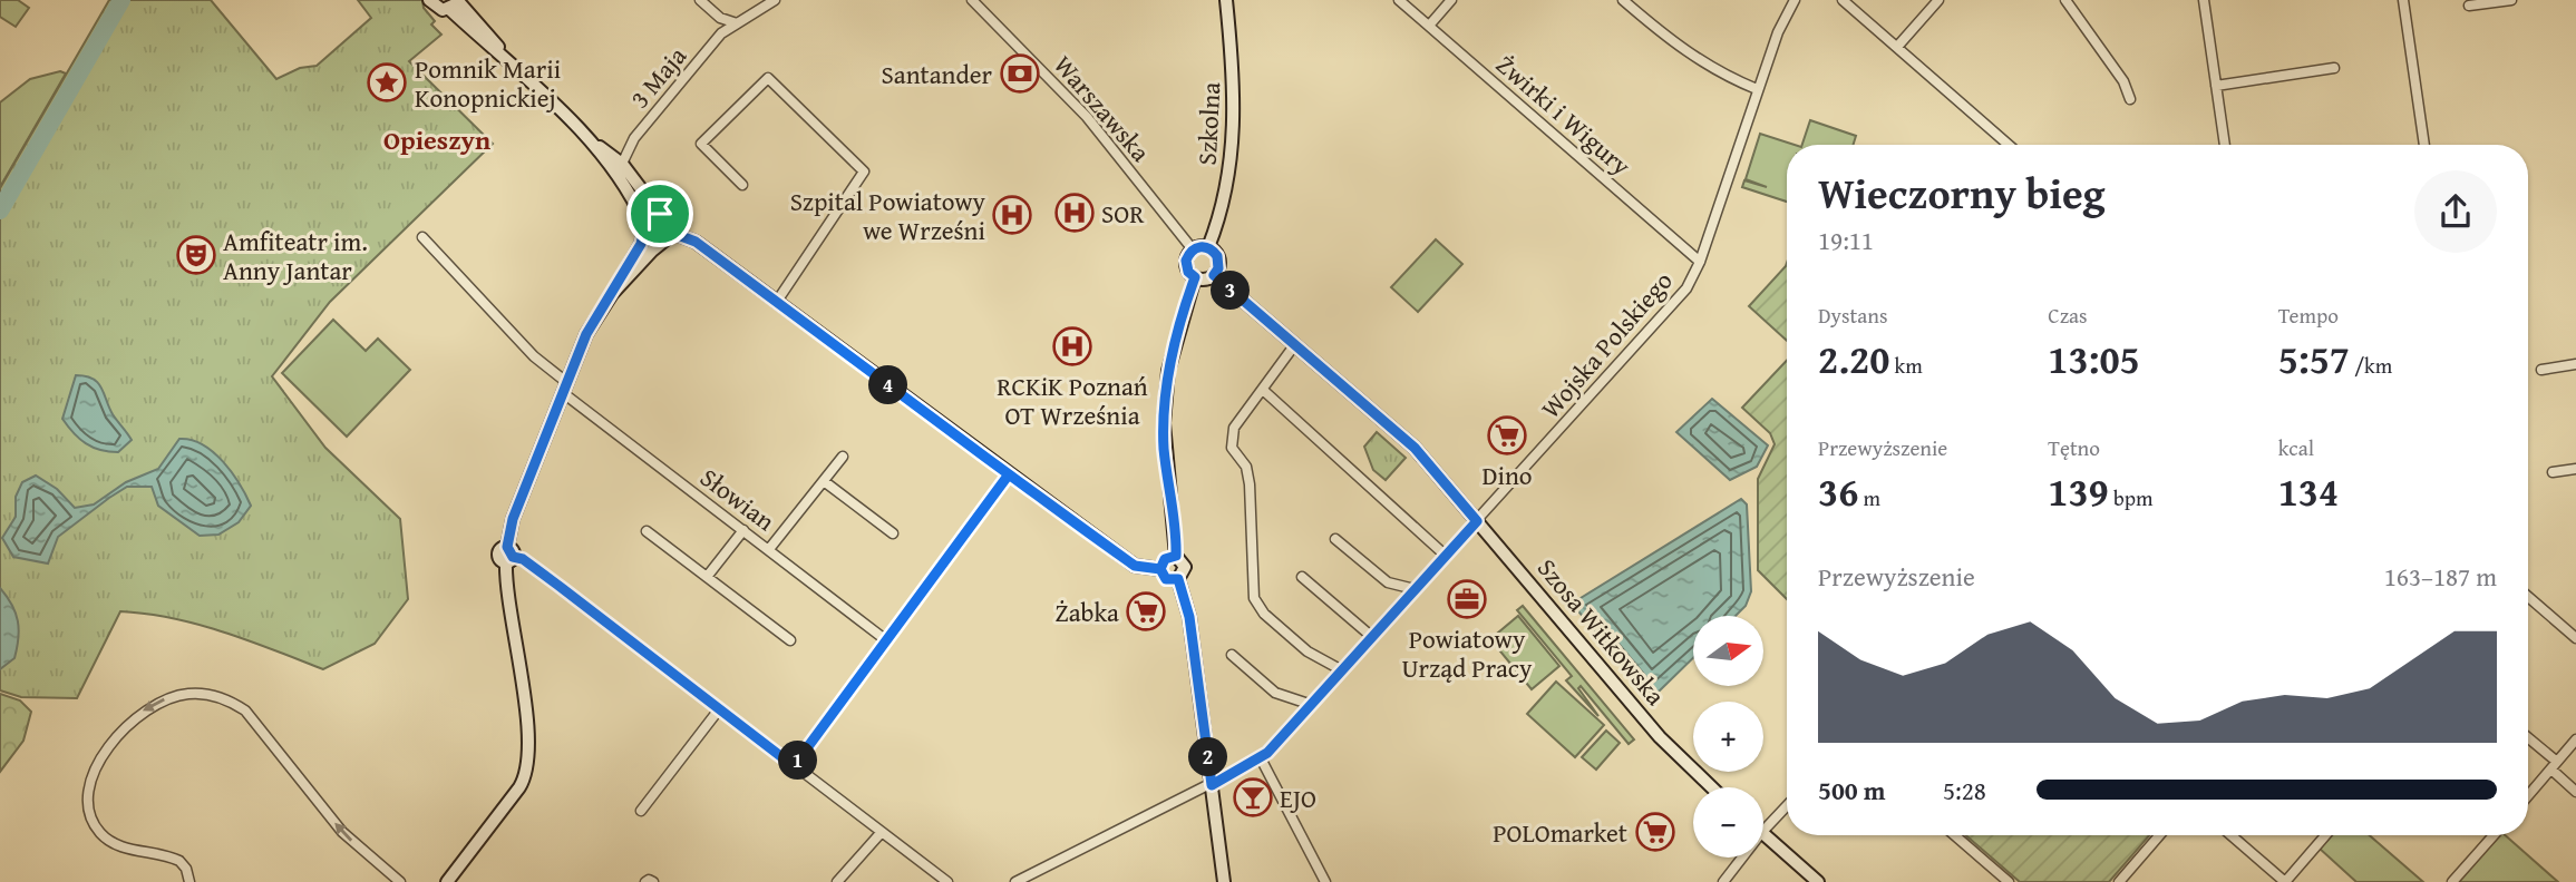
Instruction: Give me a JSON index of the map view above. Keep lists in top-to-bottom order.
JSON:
{
  "streets": {
    "street": [
      "3 Maja",
      "Warszawska",
      "Żwirki i Wigury",
      "Szkolna",
      "Wojska Polskiego",
      "Słowian",
      "Szosa Witkowska"
    ]
  },
  "crossings": [
    ["Warszawska", "Szkolna"],
    ["Warszawska", "Szosa Witkowska"],
    ["Żwirki i Wigury", "Wojska Polskiego"],
    ["Szkolna", "Szosa Witkowska"],
    ["Wojska Polskiego", "Szosa Witkowska"]
  ],
  "districts": ["Opieszyn"],
  "places": {
    "bank": ["Santander"],
    "place": ["Pomnik Marii Konopnickiej"],
    "hospital": ["SOR", "Szpital Powiatowy we Wrześni", "RCKiK Poznań OT Września"],
    "theatre": ["Amfiteatr im. Anny Jantar"],
    "supermarket": ["Dino", "Żabka", "POLOmarket"],
    "office": ["Powiatowy Urząd Pracy"],
    "bar": ["EJO"]
  },
  "north": "right",
  "page": {
    "heading": ["Wieczorny bieg", "19:11"],
    "pins": [
      "3",
      "4",
      "2",
      "1"
    ],
    "stats": [
      ["Dystans", "2.20 km"],
      ["Czas", "13:05"],
      ["Tempo", "5:57 /km"],
      ["Przewyższenie", "36 m"],
      ["Tętno", "139 bpm"],
      ["kcal", "134"]
    ],
    "chart": ["Przewyższenie", "163–187 m"],
    "map_buttons": ["+", "−"],
    "list": [
      {
        "name": "500 m",
        "note": "5:28"
      }
    ]
  }
}
